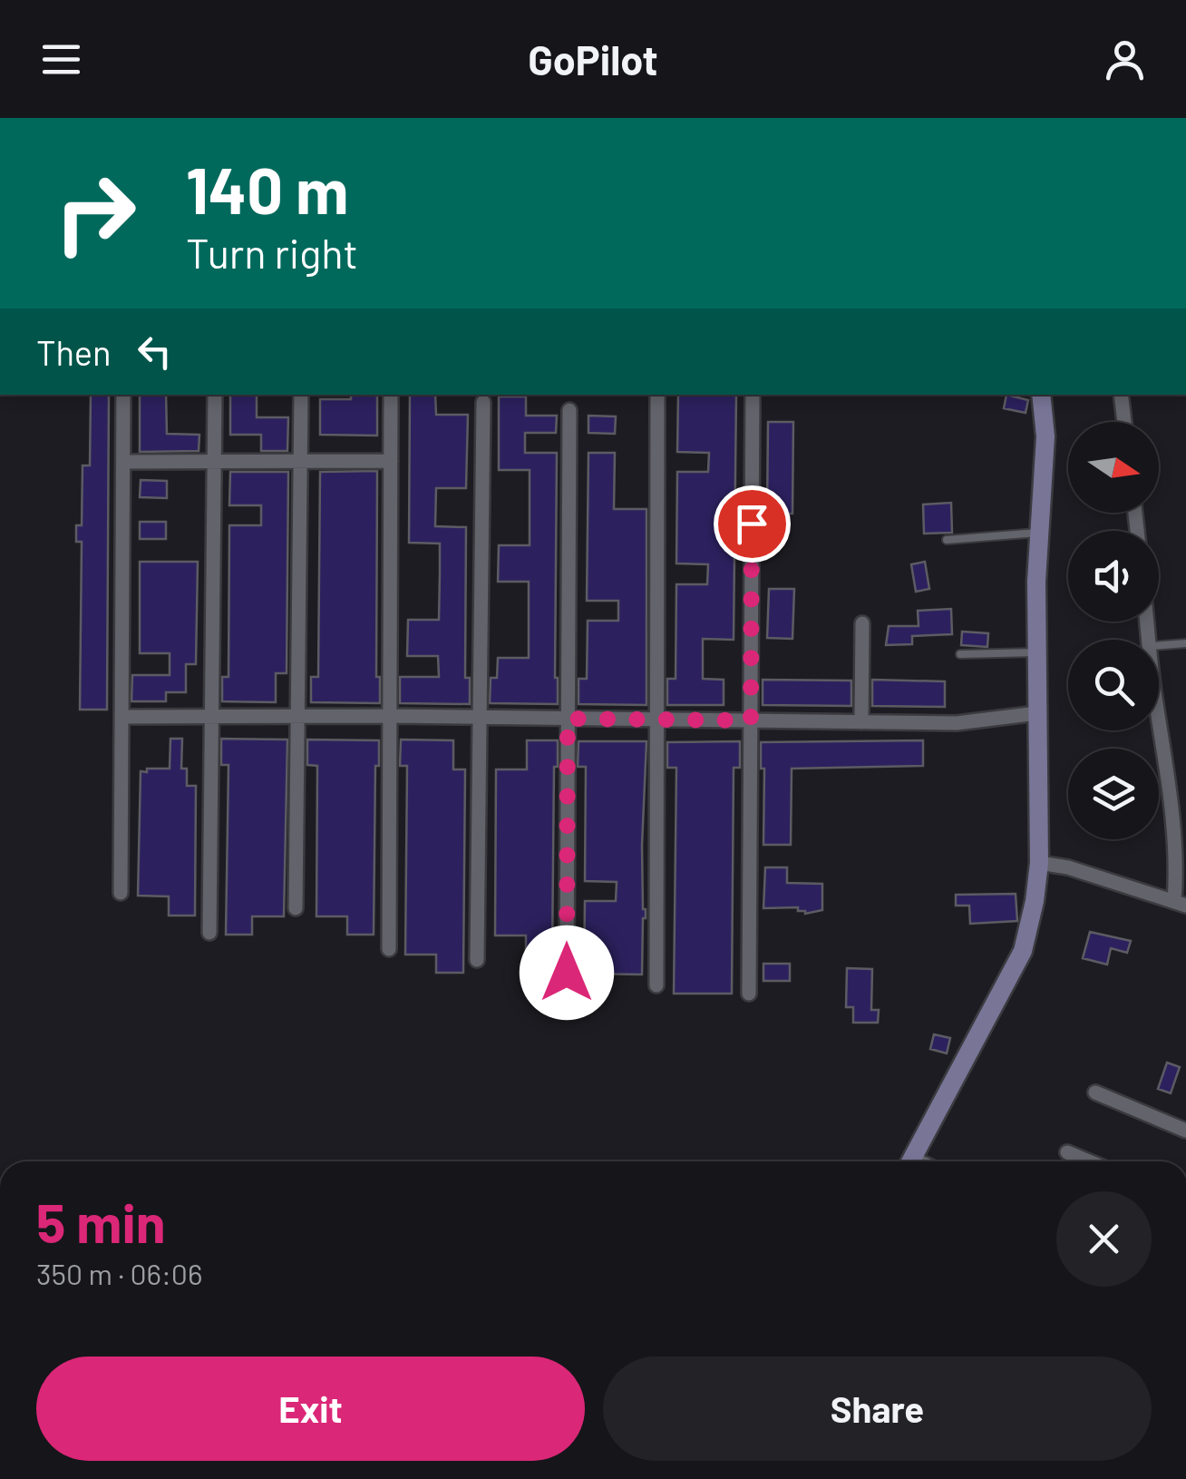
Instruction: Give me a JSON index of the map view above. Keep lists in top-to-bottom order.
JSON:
{
  "north": "right",
  "page": {
    "header": "GoPilot",
    "turn": ["140 m", "Turn right"],
    "then": "Then",
    "heading": ["5 min", "350 m · 06:06"],
    "buttons": ["Exit", "Share"]
  }
}
